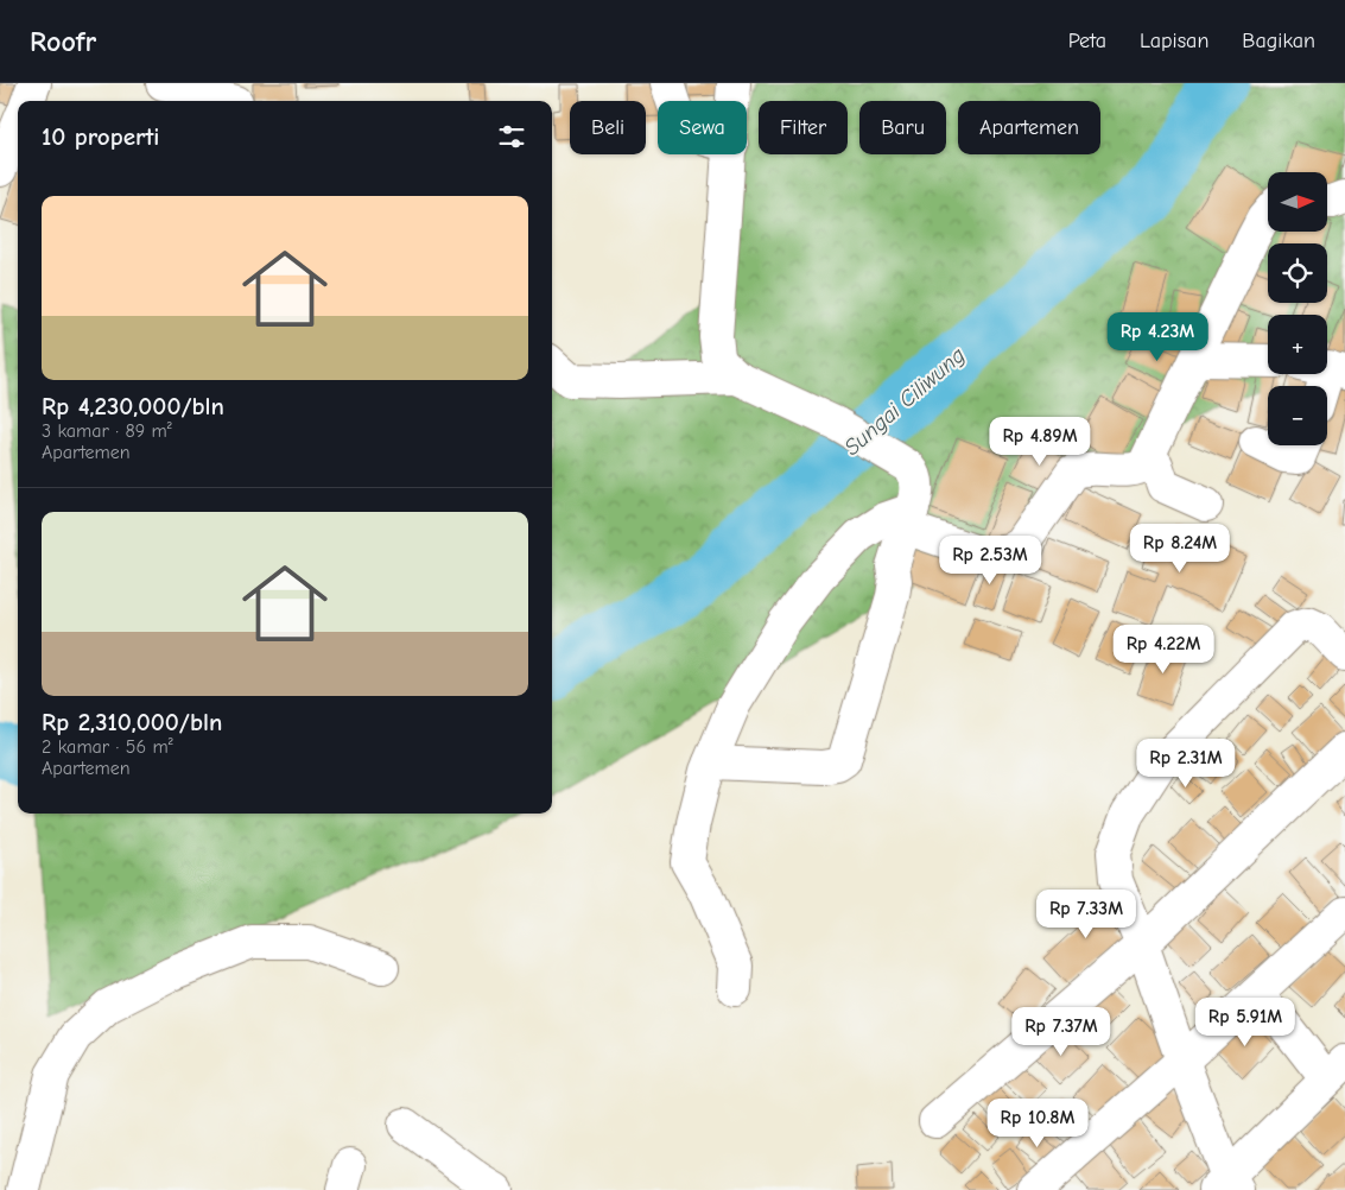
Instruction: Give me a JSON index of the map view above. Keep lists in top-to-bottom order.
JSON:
{
  "water": ["Sungai Ciliwung"],
  "north": "right",
  "page": {
    "header": "Roofr",
    "nav": ["Peta", "Lapisan", "Bagikan"],
    "chip": [
      "Beli",
      "Sewa",
      "Filter",
      "Baru",
      "Apartemen"
    ],
    "heading": "10 properti",
    "map_buttons": ["+", "−"],
    "list": [
      {
        "name": "Rp 4,230,000/bln",
        "note": "3 kamar · 89 m² · Apartemen"
      },
      {
        "name": "Rp 2,310,000/bln",
        "note": "2 kamar · 56 m² · Apartemen"
      }
    ],
    "price": [
      "Rp 4.23M",
      "Rp 4.89M",
      "Rp 8.24M",
      "Rp 2.53M",
      "Rp 4.22M",
      "Rp 2.31M",
      "Rp 7.33M",
      "Rp 5.91M",
      "Rp 7.37M",
      "Rp 10.8M"
    ]
  }
}
